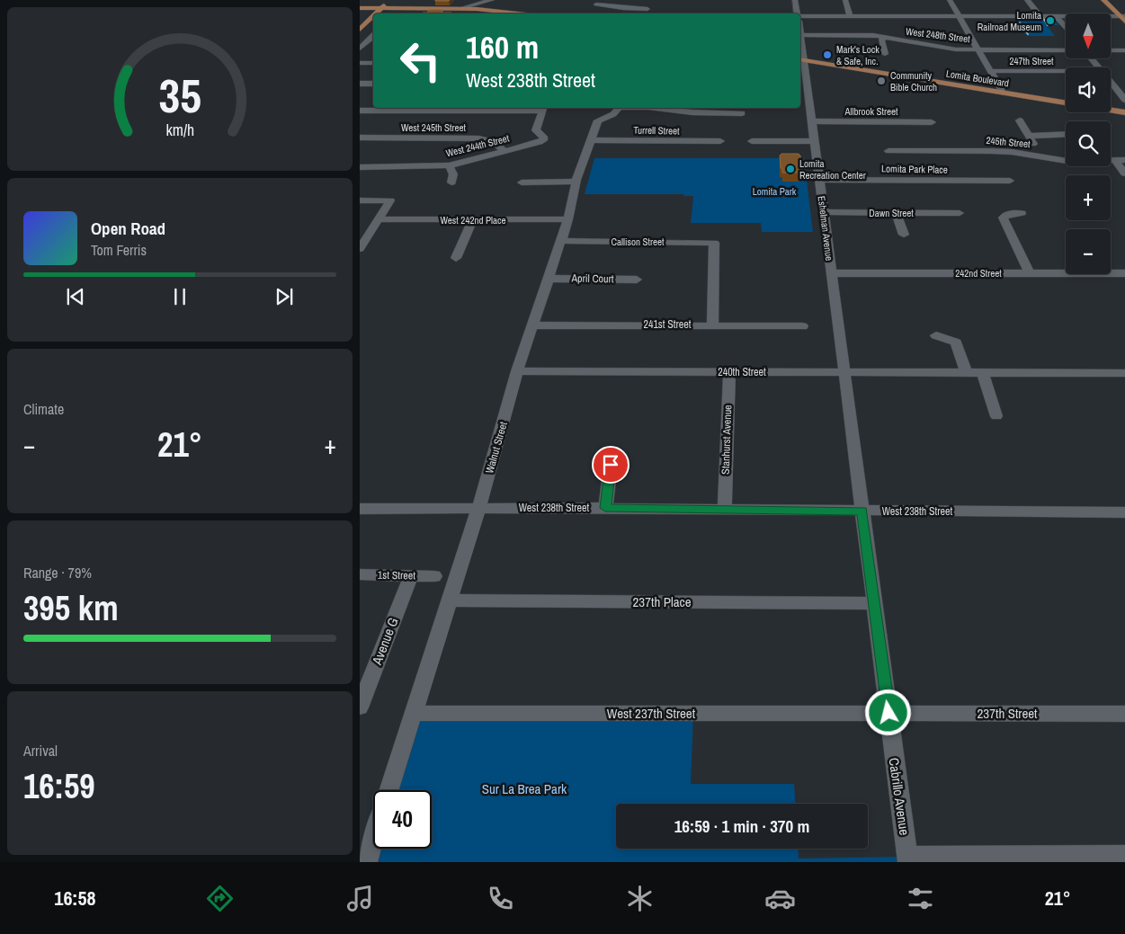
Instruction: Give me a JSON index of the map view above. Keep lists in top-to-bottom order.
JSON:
{
  "streets": {
    "main road": ["Lomita Boulevard"],
    "street": [
      "West 248th Street",
      "247th Street",
      "Allbrook Street",
      "West 245th Street",
      "Turrell Street",
      "245th Street",
      "West 244th Street",
      "Lomita Park Place",
      "Dawn Street",
      "West 242nd Place",
      "Eshelman Avenue",
      "Callison Street",
      "242nd Street",
      "April Court",
      "241st Street",
      "240th Street",
      "Stanhurst Avenue",
      "Walnut Street",
      "West 238th Street",
      "1st Street",
      "237th Place",
      "Avenue G",
      "West 237th Street",
      "237th Street",
      "Cabrillo Avenue"
    ]
  },
  "crossings": [
    ["Lomita Boulevard", "Eshelman Avenue"],
    ["Allbrook Street", "Eshelman Avenue"],
    ["West 245th Street", "West 244th Street"],
    ["Turrell Street", "Walnut Street"],
    ["Lomita Park Place", "Eshelman Avenue"],
    ["Dawn Street", "Eshelman Avenue"],
    ["West 242nd Place", "Walnut Street"],
    ["Eshelman Avenue", "242nd Street"],
    ["Eshelman Avenue", "240th Street"],
    ["Eshelman Avenue", "Cabrillo Avenue"],
    ["Callison Street", "241st Street"],
    ["Callison Street", "Walnut Street"],
    ["April Court", "Walnut Street"],
    ["241st Street", "Walnut Street"],
    ["240th Street", "Stanhurst Avenue"],
    ["240th Street", "Walnut Street"],
    ["Stanhurst Avenue", "West 238th Street"],
    ["Walnut Street", "West 238th Street"],
    ["Walnut Street", "237th Place"],
    ["Walnut Street", "West 237th Street"],
    ["West 238th Street", "Cabrillo Avenue"],
    ["1st Street", "Avenue G"],
    ["237th Place", "Cabrillo Avenue"],
    ["West 237th Street", "237th Street"],
    ["West 237th Street", "Cabrillo Avenue"],
    ["237th Street", "Cabrillo Avenue"]
  ],
  "parks": ["Lomita Park", "Sur La Brea Park"],
  "places": [
    "Lomita Railroad Museum",
    "Mark's Lock & Safe, Inc.",
    "Community Bible Church",
    "Lomita Recreation Center"
  ],
  "north": "bottom",
  "page": {
    "map_buttons": ["+", "−"],
    "turn": ["160 m", "West 238th Street"],
    "song": ["Open Road", "Tom Ferris"],
    "tile": [
      "Climate",
      ["Range · 79%", "395 km"],
      ["Arrival", "16:59"]
    ],
    "heat": ["−", "21°", "+"],
    "limit": "40",
    "trip": "16:59 · 1 min · 370 m",
    "tabs": ["16:58", "21°"],
    "gauge": ["35", "km/h"]
  }
}
